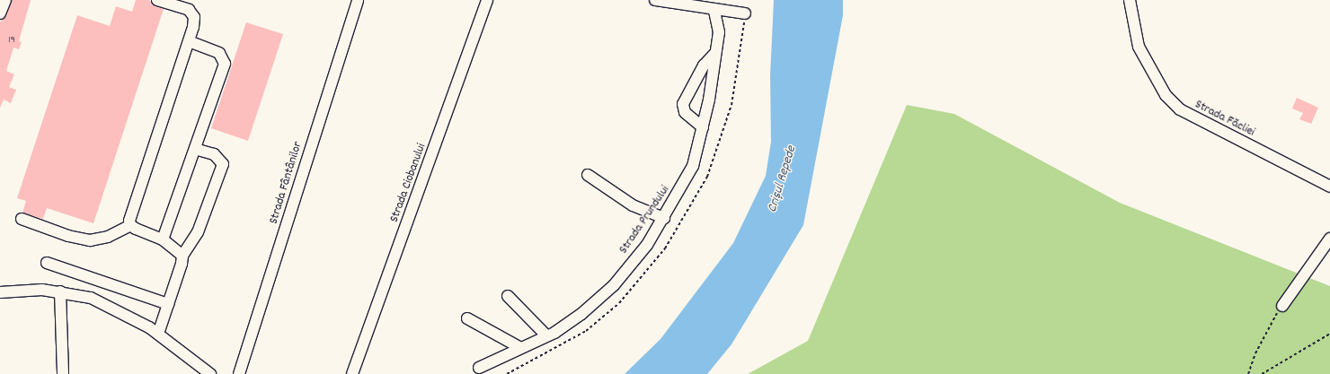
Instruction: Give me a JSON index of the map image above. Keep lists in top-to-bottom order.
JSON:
{
  "streets": {
    "street": [
      "Strada Făcliei",
      "Strada Fântânilor",
      "Strada Ciobanului",
      "Strada Prundului"
    ]
  },
  "water": ["Crișul Repede"],
  "house_numbers": ["19"]
}
